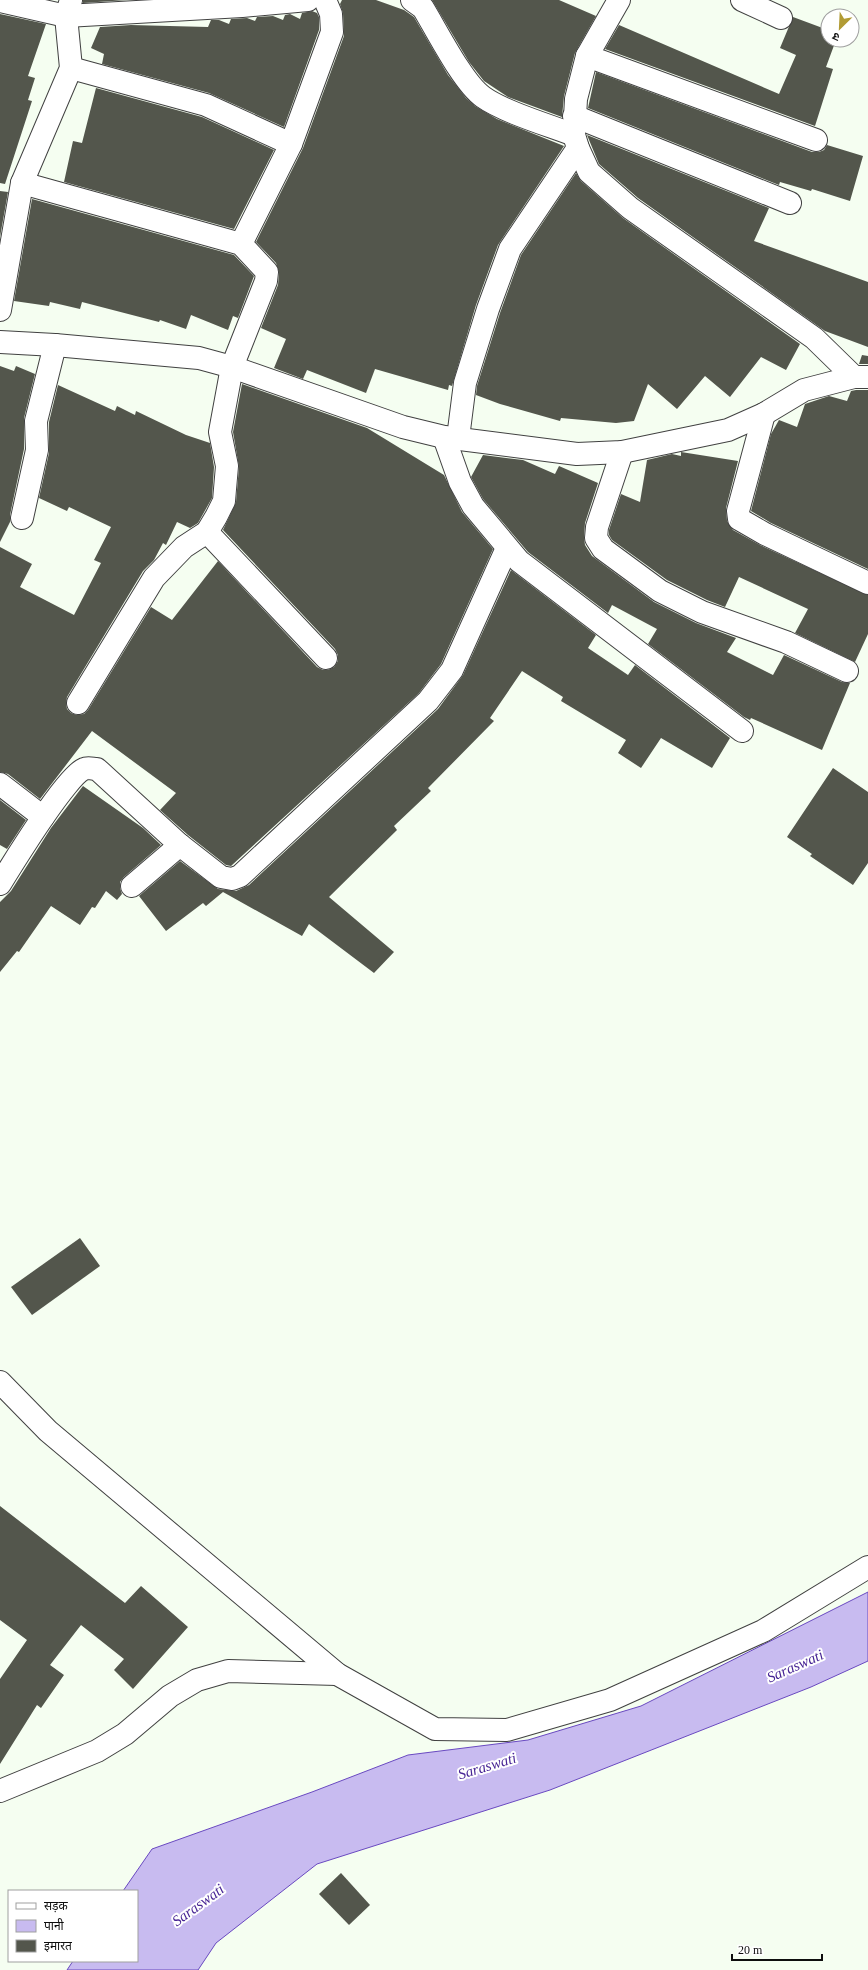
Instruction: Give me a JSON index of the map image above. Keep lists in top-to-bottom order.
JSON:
{
  "water": ["Saraswati"],
  "legend": ["सड़क", "पानी", "इमारत"],
  "scale_bar": "20 m",
  "north": "bottom left"
}
